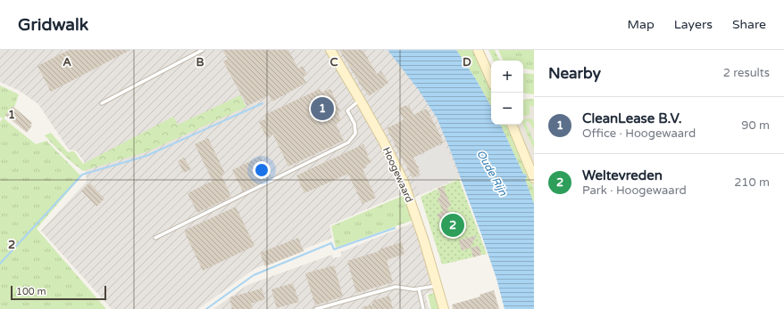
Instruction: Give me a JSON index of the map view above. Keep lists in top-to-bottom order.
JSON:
{
  "streets": {
    "street": ["Hoogewaard"]
  },
  "water": ["Oude Rijn"],
  "scale_bar": "100 m",
  "page": {
    "header": "Gridwalk",
    "nav": ["Map", "Layers", "Share"],
    "heading": ["Nearby", "2 results"],
    "map_buttons": ["+", "−"],
    "pins": ["1", "2"],
    "list": [
      {
        "mark": "1",
        "name": "CleanLease B.V.",
        "note": "Office · Hoogewaard",
        "value": "90 m"
      },
      {
        "mark": "2",
        "name": "Weltevreden",
        "note": "Park · Hoogewaard",
        "value": "210 m"
      }
    ],
    "scale": "100 m"
  },
  "grid": {
    "columns": [
      "A",
      "B",
      "C",
      "D"
    ],
    "rows": ["1", "2"]
  }
}
